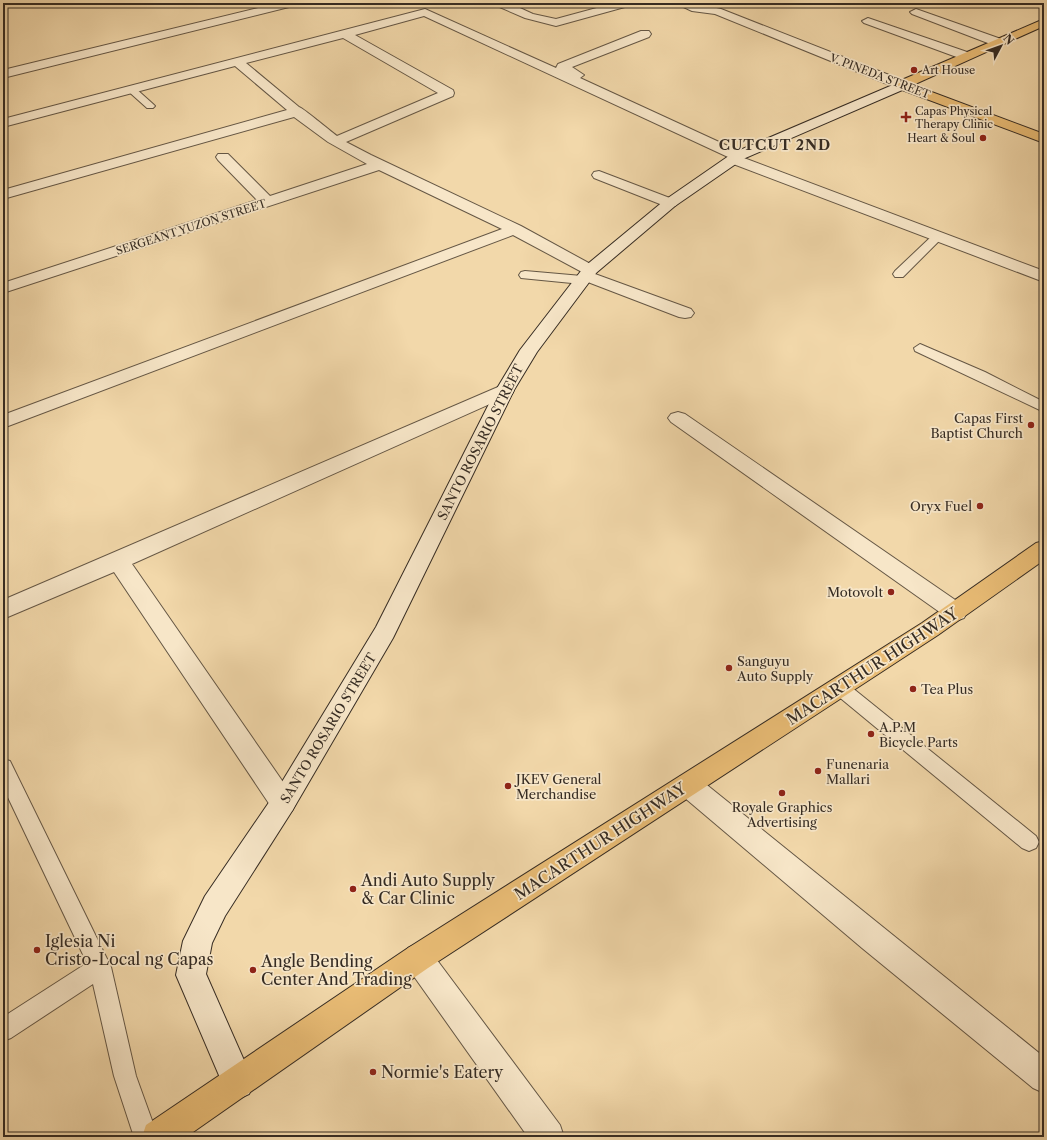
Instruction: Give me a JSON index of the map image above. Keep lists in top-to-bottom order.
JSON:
{
  "streets": {
    "main road": ["V. PINEDA STREET", "SANTO ROSARIO STREET", "MACARTHUR HIGHWAY"],
    "street": ["SERGEANT YUZON STREET"]
  },
  "crossings": [
    ["V. PINEDA STREET", "SANTO ROSARIO STREET"],
    ["SANTO ROSARIO STREET", "MACARTHUR HIGHWAY"]
  ],
  "districts": ["CUTCUT 2ND"],
  "places": {
    "other": [
      "Art House",
      "Heart & Soul",
      "Capas First Baptist Church",
      "Oryx Fuel",
      "Motovolt",
      "Sanguyu Auto Supply",
      "Tea Plus",
      "A.P.M Bicycle Parts",
      "Funenaria Mallari",
      "JKEV General Merchandise",
      "Royale Graphics Advertising",
      "Andi Auto Supply & Car Clinic",
      "Iglesia Ni Cristo-Local ng Capas",
      "Angle Bending Center And Trading",
      "Normie's Eatery"
    ],
    "health": ["Capas Physical Therapy Clinic"]
  },
  "north": "top right"
}
